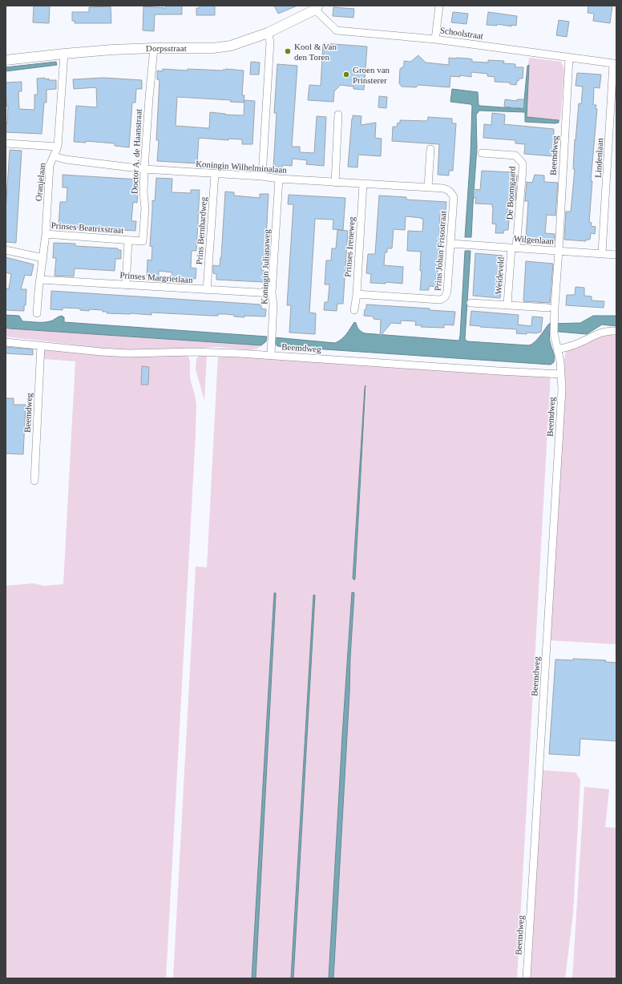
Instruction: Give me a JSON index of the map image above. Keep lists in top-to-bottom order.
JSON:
{
  "streets": {
    "street": [
      "Schoolstraat",
      "Dorpsstraat",
      "Doctor A. de Haanstraat",
      "Beemdweg",
      "Lindenlaan",
      "Koningin Wilhelminalaan",
      "Oranjelaan",
      "De Boomgaard",
      "Prinses Beatrixstraat",
      "Prins Bernhardweg",
      "Wilgenlaan",
      "Prinses Ireneweg",
      "Prins Johan Frisostraat",
      "Koningin Julianaweg",
      "Weideveld",
      "Prinses Margrietlaan"
    ]
  },
  "crossings": [
    ["Schoolstraat", "Dorpsstraat"],
    ["Schoolstraat", "Beemdweg"],
    ["Schoolstraat", "Lindenlaan"],
    ["Dorpsstraat", "Doctor A. de Haanstraat"],
    ["Dorpsstraat", "Oranjelaan"],
    ["Doctor A. de Haanstraat", "Koningin Wilhelminalaan"],
    ["Doctor A. de Haanstraat", "Prinses Beatrixstraat"],
    ["Beemdweg", "Wilgenlaan"],
    ["Beemdweg", "Koningin Julianaweg"],
    ["Lindenlaan", "Wilgenlaan"],
    ["Koningin Wilhelminalaan", "Oranjelaan"],
    ["Koningin Wilhelminalaan", "Prins Bernhardweg"],
    ["Koningin Wilhelminalaan", "Prinses Ireneweg"],
    ["Koningin Wilhelminalaan", "Prins Johan Frisostraat"],
    ["Koningin Wilhelminalaan", "Koningin Julianaweg"],
    ["Oranjelaan", "Prinses Beatrixstraat"],
    ["Oranjelaan", "Prinses Margrietlaan"],
    ["De Boomgaard", "Wilgenlaan"],
    ["De Boomgaard", "Weideveld"],
    ["Prins Bernhardweg", "Prinses Margrietlaan"],
    ["Wilgenlaan", "Prins Johan Frisostraat"],
    ["Wilgenlaan", "Weideveld"],
    ["Prinses Ireneweg", "Prins Johan Frisostraat"],
    ["Koningin Julianaweg", "Prinses Margrietlaan"]
  ],
  "places": ["Kool & Van den Toren", "Groen van Prinsterer"]
}
